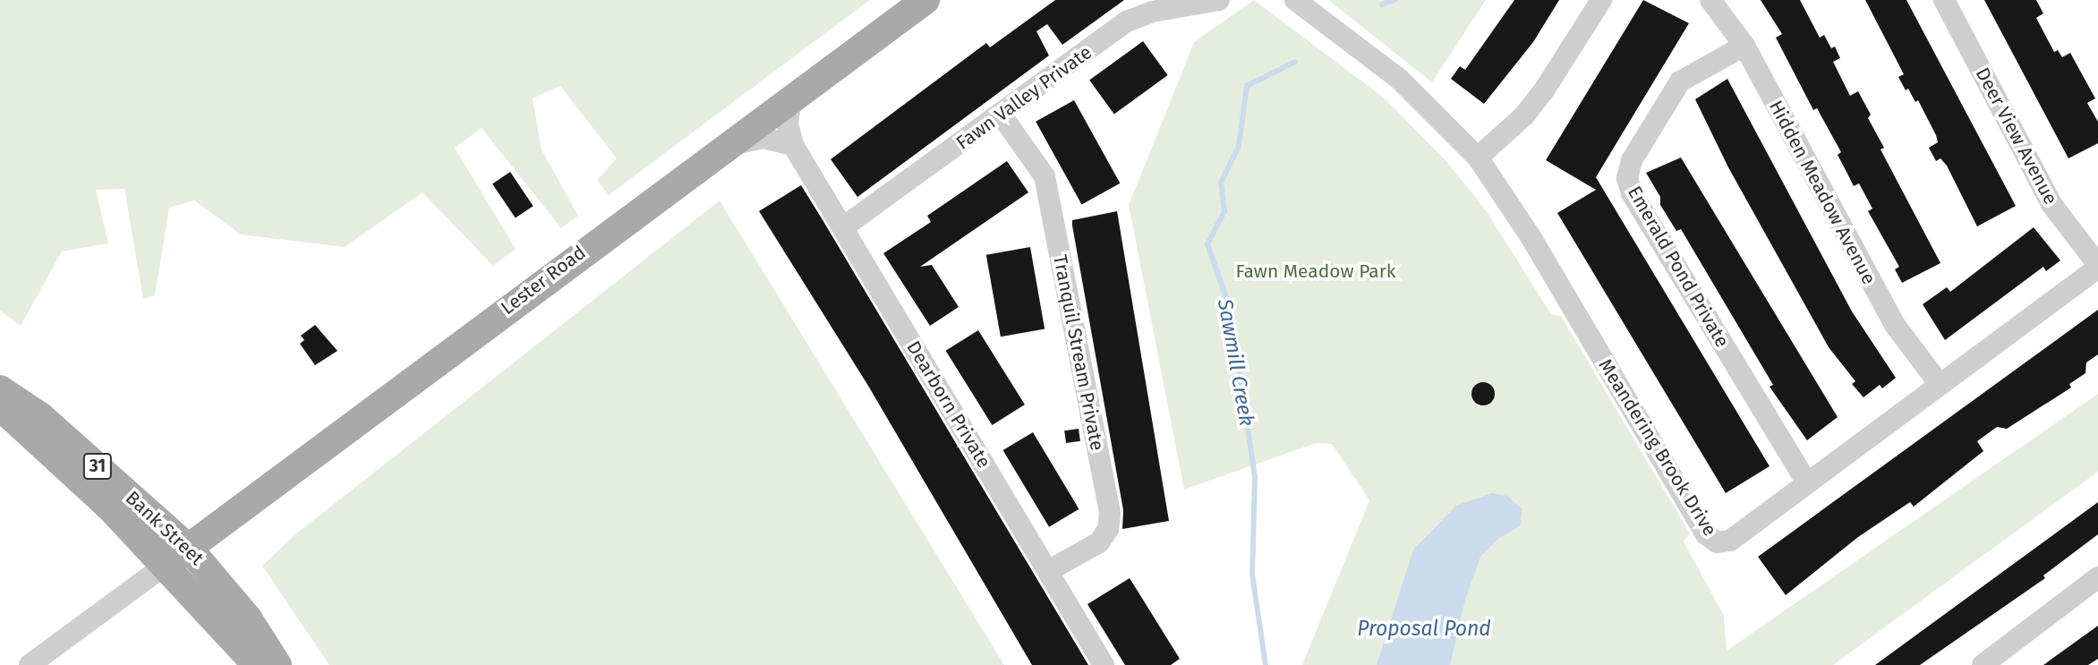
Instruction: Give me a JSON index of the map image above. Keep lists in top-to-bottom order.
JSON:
{
  "streets": {
    "main road": ["Lester Road", "31", "Bank Street"],
    "street": [
      "Fawn Valley Private",
      "Deer View Avenue",
      "Hidden Meadow Avenue",
      "Emerald Pond Private",
      "Tranquil Stream Private",
      "Dearborn Private",
      "Meandering Brook Drive"
    ]
  },
  "crossings": [
    ["Fawn Valley Private", "Tranquil Stream Private"],
    ["Fawn Valley Private", "Dearborn Private"],
    ["Deer View Avenue", "Meandering Brook Drive"],
    ["Hidden Meadow Avenue", "Emerald Pond Private"],
    ["Hidden Meadow Avenue", "Meandering Brook Drive"],
    ["Emerald Pond Private", "Meandering Brook Drive"],
    ["Lester Road", "Dearborn Private"],
    ["Lester Road", "Bank Street"],
    ["Tranquil Stream Private", "Dearborn Private"]
  ],
  "water": ["Sawmill Creek", "Proposal Pond"],
  "parks": ["Fawn Meadow Park"]
}
